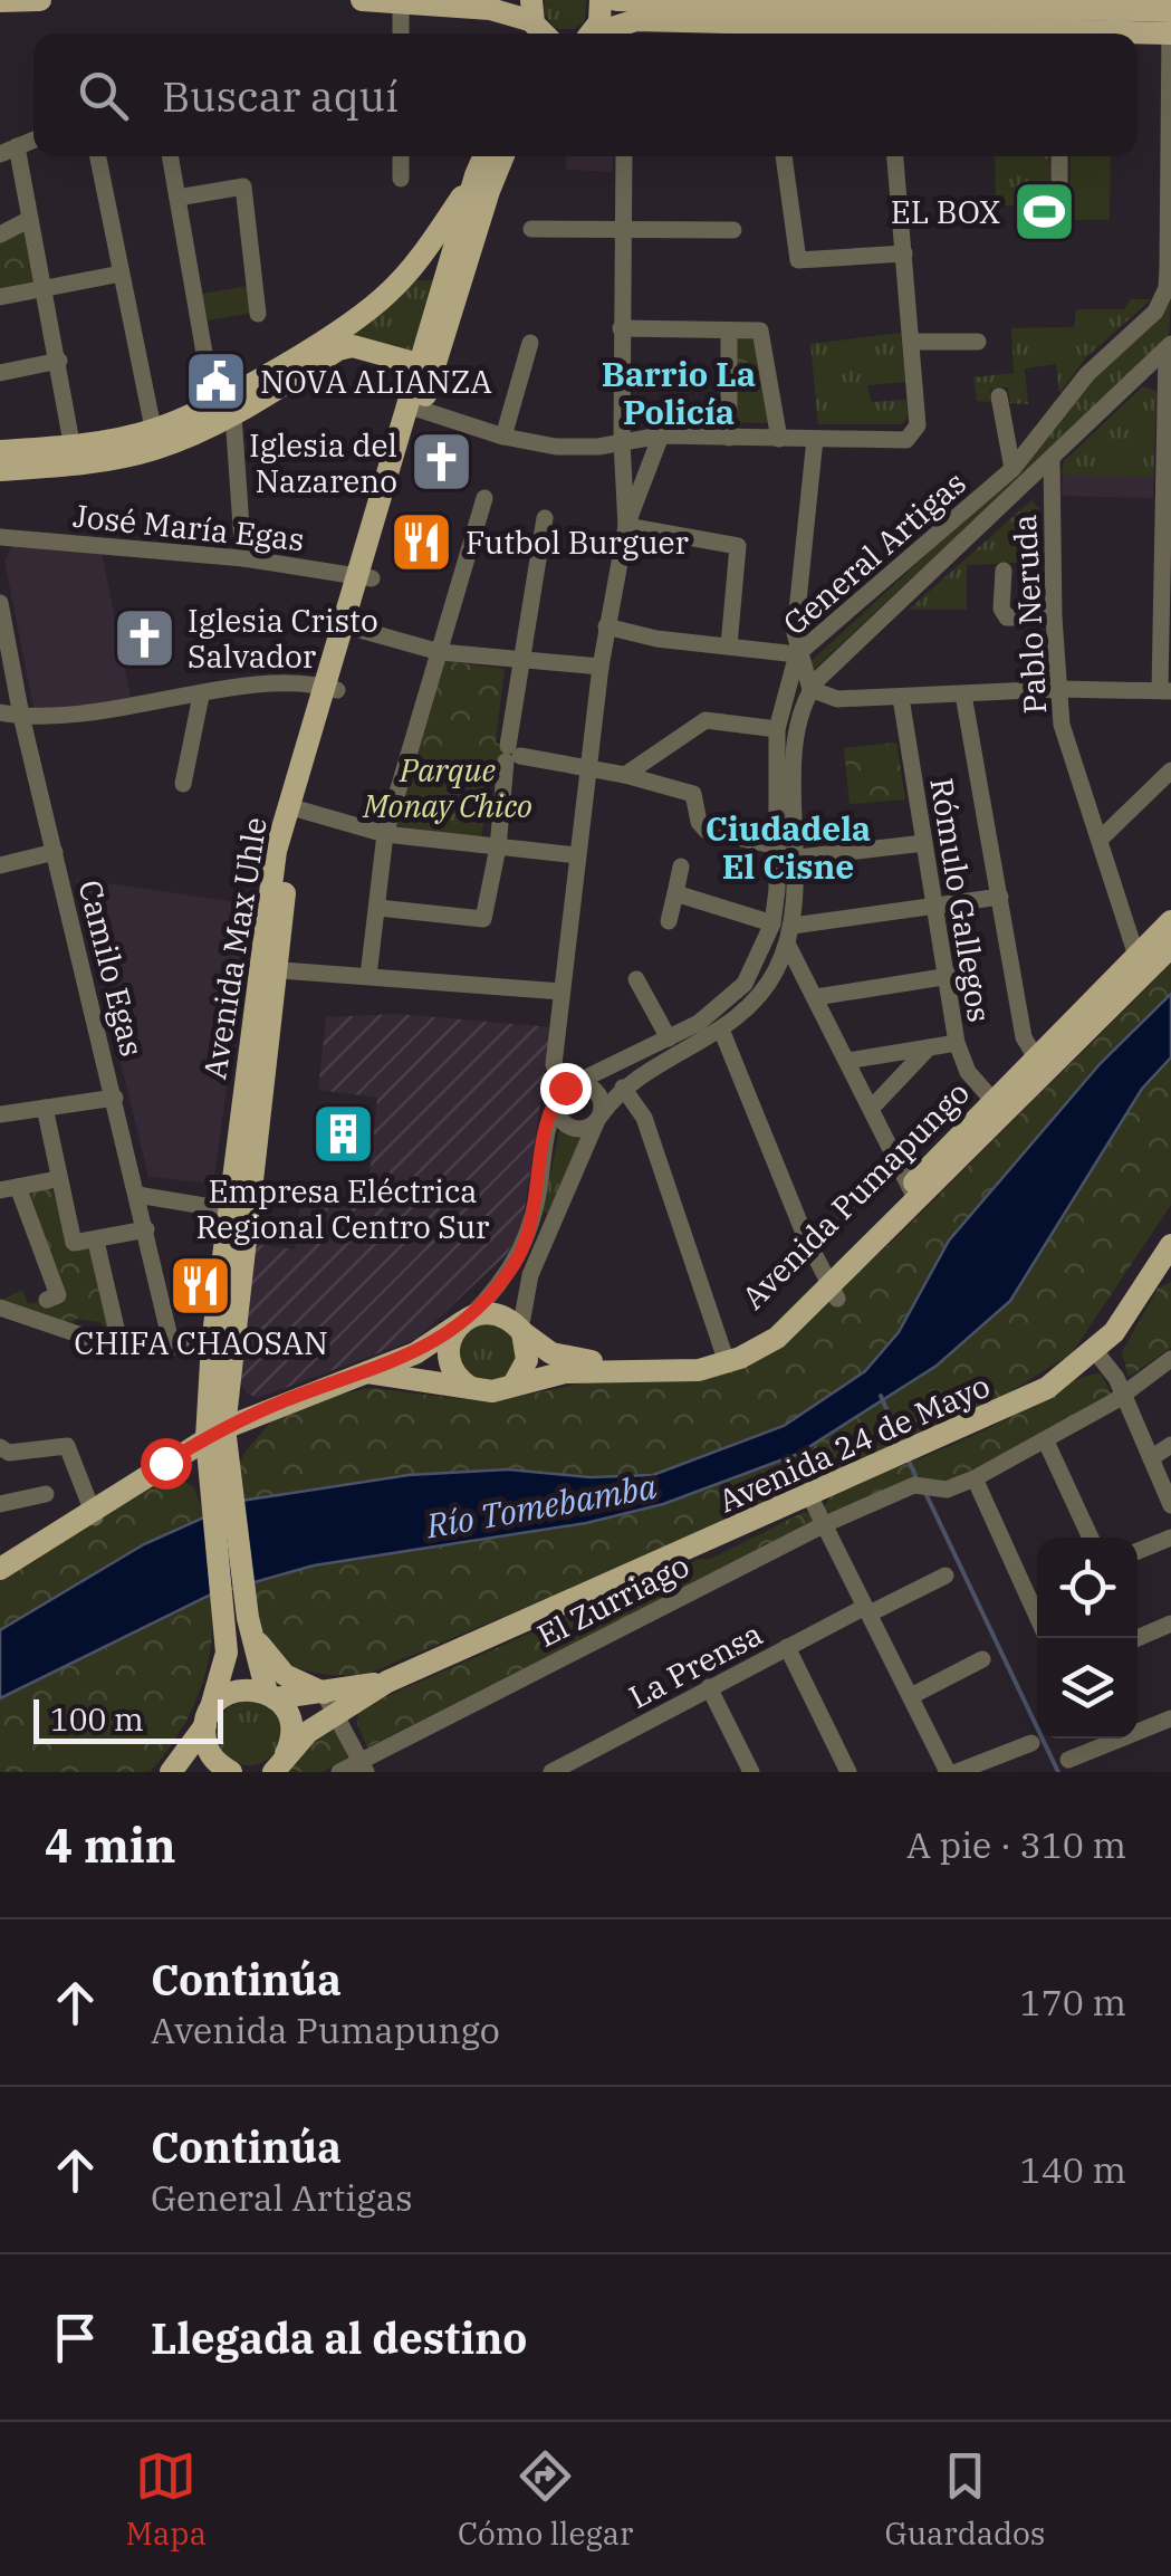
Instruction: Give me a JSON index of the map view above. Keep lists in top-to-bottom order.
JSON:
{
  "streets": {
    "main road": ["Avenida Max Uhle", "Avenida Pumapungo", "Avenida 24 de Mayo"],
    "street": [
      "José María Egas",
      "General Artigas",
      "Pablo Neruda",
      "Rómulo Gallegos",
      "Camilo Egas",
      "El Zurriago",
      "La Prensa"
    ]
  },
  "crossings": [
    ["José María Egas", "Avenida Max Uhle"],
    ["General Artigas", "Pablo Neruda"],
    ["General Artigas", "Avenida Pumapungo"],
    ["Pablo Neruda", "Avenida Pumapungo"],
    ["Rómulo Gallegos", "Avenida Pumapungo"],
    ["Avenida Max Uhle", "Avenida 24 de Mayo"]
  ],
  "districts": ["Barrio La Policía", "Ciudadela El Cisne"],
  "water": ["Río Tomebamba"],
  "parks": ["Parque Monay Chico"],
  "places": {
    "sports": ["EL BOX"],
    "public building": ["NOVA ALIANZA"],
    "church": ["Iglesia del Nazareno", "Iglesia Cristo Salvador"],
    "restaurant": ["Futbol Burguer", "CHIFA CHAOSAN"],
    "building": ["Empresa Eléctrica Regional Centro Sur"]
  },
  "scale_bar": "100 m",
  "page": {
    "search": "Buscar aquí",
    "scale": "100 m",
    "heading": ["4 min", "A pie · 310 m"],
    "list": [
      ["Continúa", "Avenida Pumapungo", "170 m"],
      ["Continúa", "General Artigas", "140 m"],
      "Llegada al destino"
    ],
    "nav": ["Mapa", "Cómo llegar", "Guardados"]
  }
}
